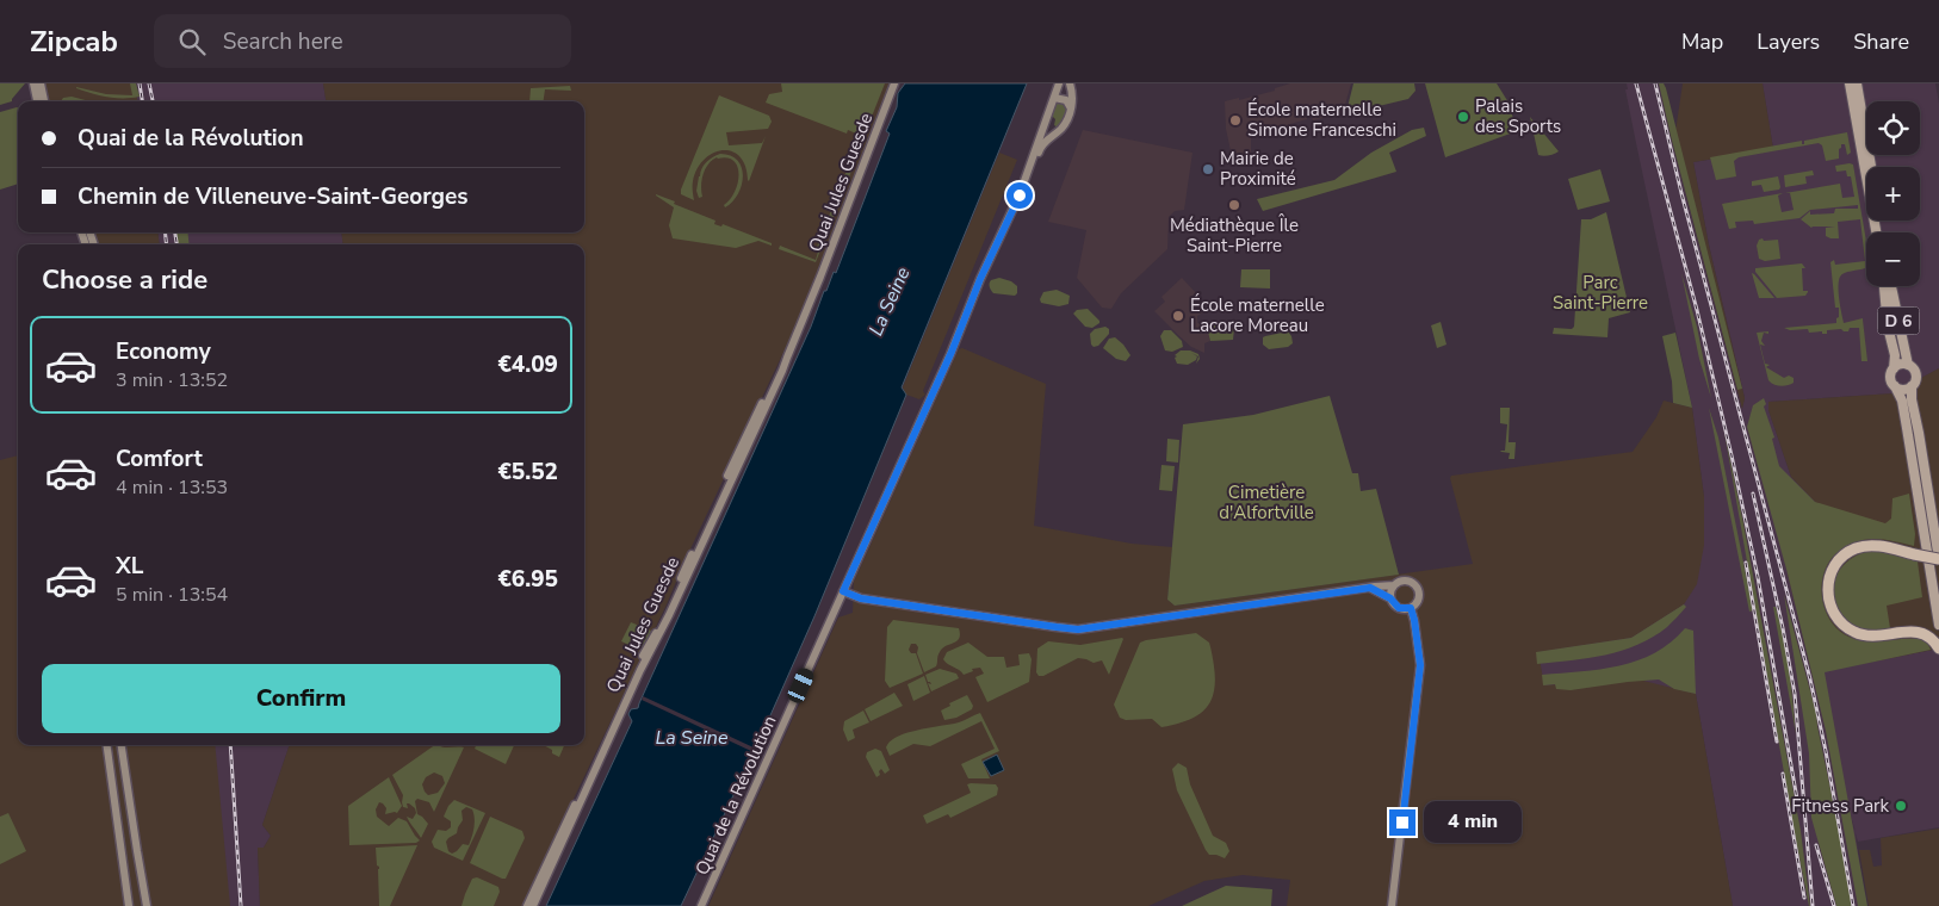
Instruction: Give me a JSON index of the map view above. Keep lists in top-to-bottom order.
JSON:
{
  "streets": {
    "main road": ["Quai Jules Guesde", "D 6", "Quai de la Révolution"]
  },
  "water": ["La Seine"],
  "parks": ["Parc Saint-Pierre", "Cimetière d'Alfortville"],
  "places": [
    "Palais des Sports",
    "École maternelle Simone Franceschi",
    "Mairie de Proximité",
    "Médiathèque Île Saint-Pierre",
    "École maternelle Lacore Moreau",
    "Fitness Park"
  ],
  "page": {
    "header": "Zipcab",
    "search": "Search here",
    "nav": ["Map", "Layers", "Share"],
    "map_buttons": ["+", "−"],
    "banner": ["Quai de la Révolution", "Chemin de Villeneuve-Saint-Georges"],
    "heading": "Choose a ride",
    "list": [
      {
        "name": "Economy",
        "note": "3 min · 13:52",
        "value": "€4.09"
      },
      {
        "name": "Comfort",
        "note": "4 min · 13:53",
        "value": "€5.52"
      },
      {
        "name": "XL",
        "note": "5 min · 13:54",
        "value": "€6.95"
      }
    ],
    "buttons": "Confirm",
    "bubble": "4 min"
  }
}
